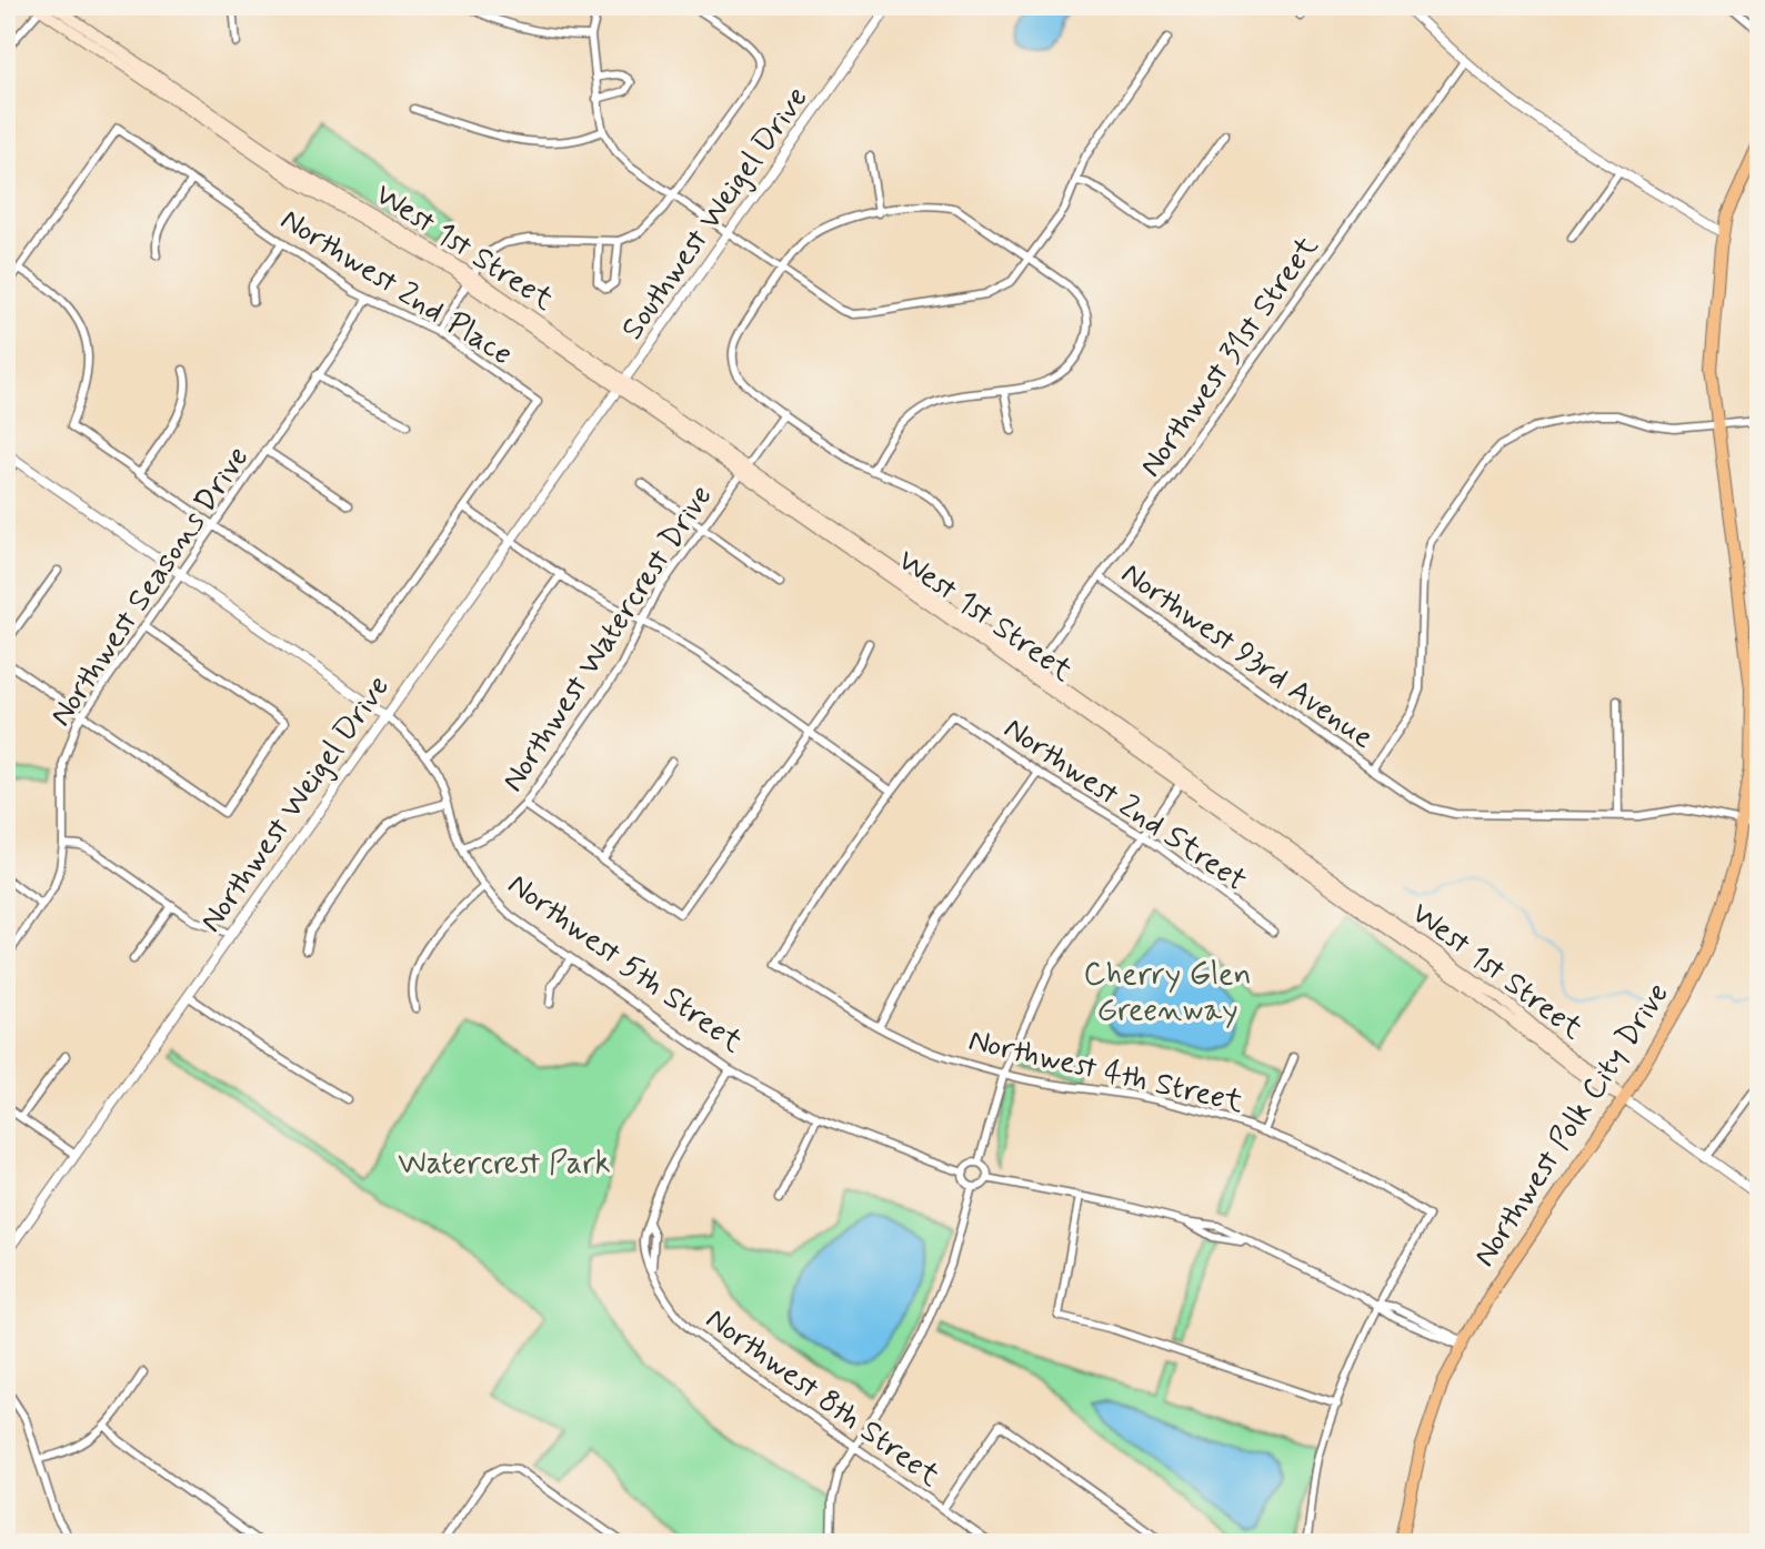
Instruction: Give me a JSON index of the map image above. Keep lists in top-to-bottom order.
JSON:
{
  "streets": {
    "main road": ["West 1st Street", "Northwest Polk City Drive"],
    "street": [
      "Southwest Weigel Drive",
      "Northwest 2nd Place",
      "Northwest 31st Street",
      "Northwest Seasons Drive",
      "Northwest Watercrest Drive",
      "Northwest 93rd Avenue",
      "Northwest Weigel Drive",
      "Northwest 2nd Street",
      "Northwest 5th Street",
      "Northwest 4th Street",
      "Northwest 8th Street"
    ]
  },
  "crossings": [
    ["Southwest Weigel Drive", "West 1st Street"],
    ["Southwest Weigel Drive", "Northwest Weigel Drive"],
    ["West 1st Street", "Northwest 31st Street"],
    ["West 1st Street", "Northwest Watercrest Drive"],
    ["West 1st Street", "Northwest Weigel Drive"],
    ["West 1st Street", "Northwest Polk City Drive"],
    ["Northwest 2nd Place", "Northwest Seasons Drive"],
    ["Northwest 31st Street", "Northwest 93rd Avenue"],
    ["Northwest Seasons Drive", "Northwest 5th Street"],
    ["Northwest Watercrest Drive", "Northwest 5th Street"],
    ["Northwest 93rd Avenue", "Northwest Polk City Drive"],
    ["Northwest Weigel Drive", "Northwest 5th Street"],
    ["Northwest 2nd Street", "Northwest 4th Street"],
    ["Northwest 5th Street", "Northwest 8th Street"]
  ],
  "parks": ["Cherry Glen Greenway", "Watercrest Park"]
}
